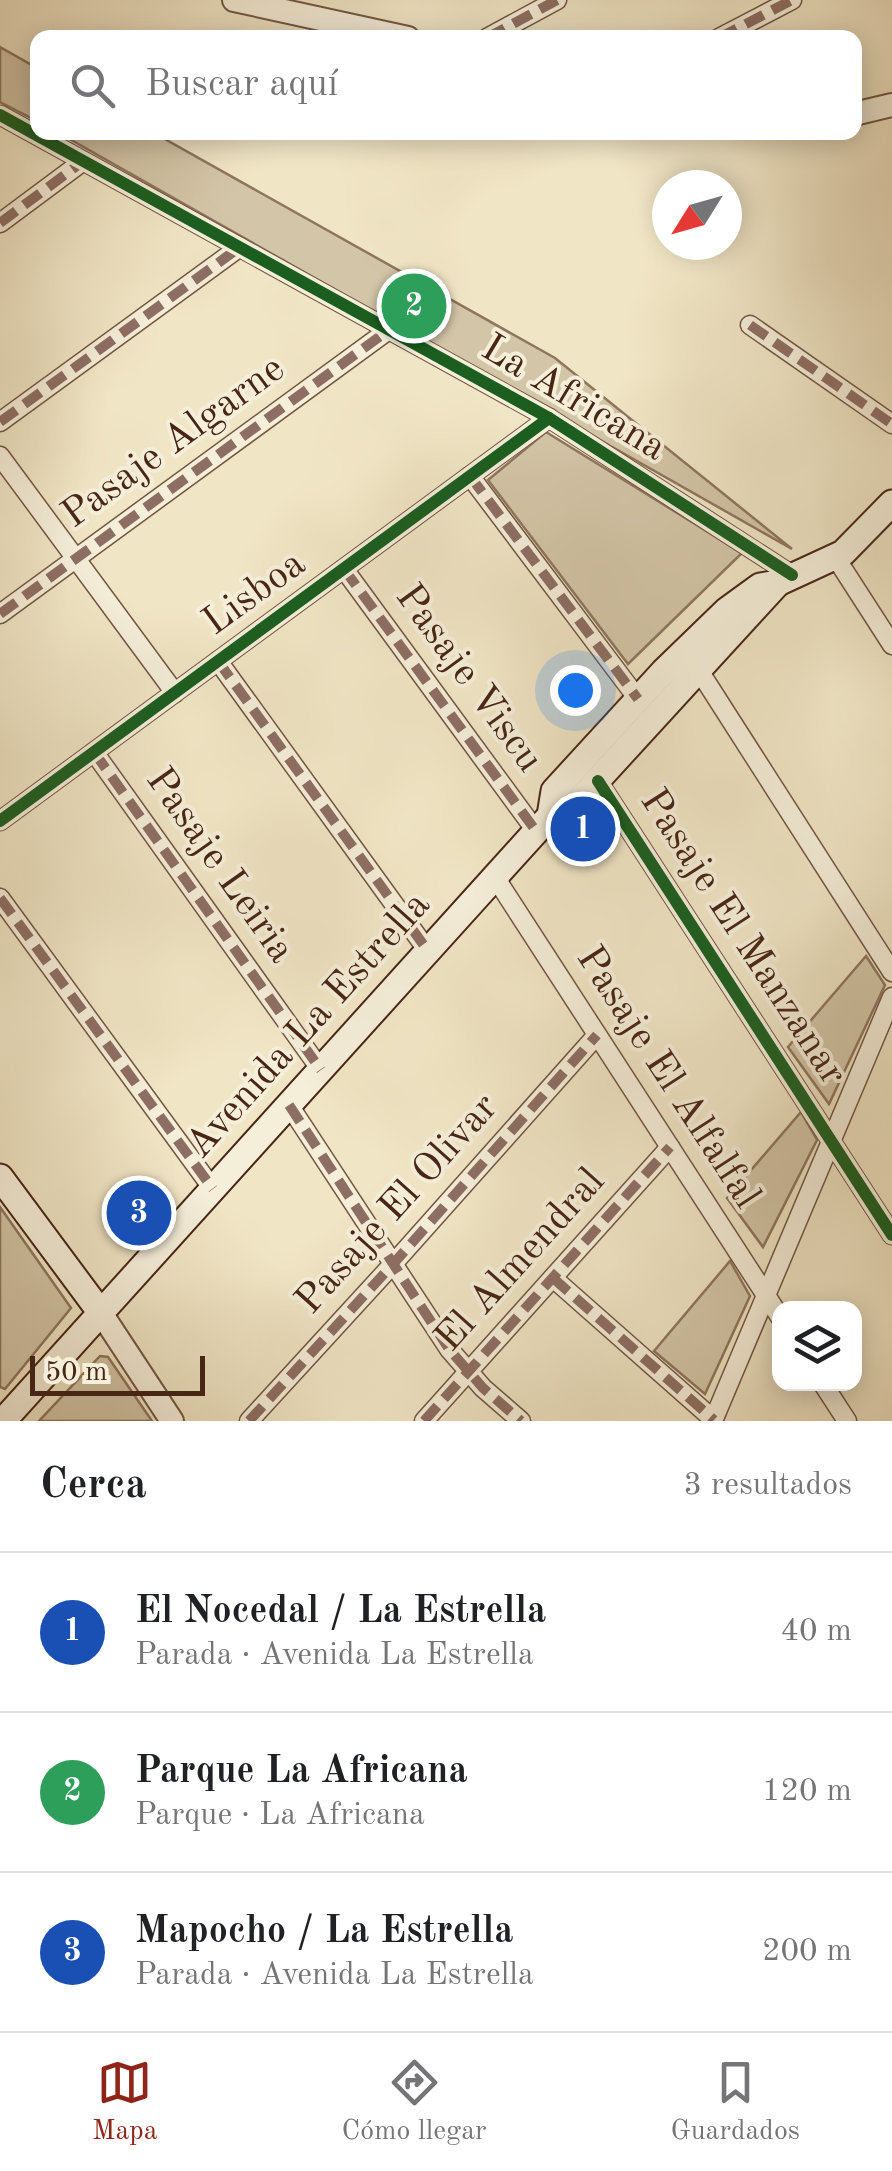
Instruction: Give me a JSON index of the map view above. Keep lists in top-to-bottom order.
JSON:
{
  "streets": {
    "main road": ["Avenida La Estrella"],
    "street": [
      "La Africana",
      "Pasaje Algarne",
      "Lisboa",
      "Pasaje Viscu",
      "Pasaje Leiria",
      "Pasaje El Manzanar",
      "Pasaje El Alfalfal",
      "Pasaje El Olivar",
      "El Almendral"
    ]
  },
  "crossings": [
    ["La Africana", "Pasaje Algarne"],
    ["La Africana", "Lisboa"],
    ["La Africana", "Avenida La Estrella"],
    ["Lisboa", "Pasaje Viscu"],
    ["Lisboa", "Pasaje Leiria"],
    ["Pasaje Viscu", "Avenida La Estrella"],
    ["Pasaje Leiria", "Avenida La Estrella"],
    ["Pasaje El Manzanar", "Avenida La Estrella"],
    ["Avenida La Estrella", "Pasaje El Alfalfal"],
    ["Pasaje El Alfalfal", "Pasaje El Olivar"],
    ["Pasaje El Alfalfal", "El Almendral"]
  ],
  "scale_bar": "50 m",
  "north": "bottom left",
  "page": {
    "search": "Buscar aquí",
    "pins": ["2", "1", "3"],
    "scale": "50 m",
    "heading": ["Cerca", "3 resultados"],
    "list": [
      {
        "mark": "1",
        "name": "El Nocedal / La Estrella",
        "note": "Parada · Avenida La Estrella",
        "value": "40 m"
      },
      {
        "mark": "2",
        "name": "Parque La Africana",
        "note": "Parque · La Africana",
        "value": "120 m"
      },
      {
        "mark": "3",
        "name": "Mapocho / La Estrella",
        "note": "Parada · Avenida La Estrella",
        "value": "200 m"
      }
    ],
    "nav": ["Mapa", "Cómo llegar", "Guardados"]
  }
}
